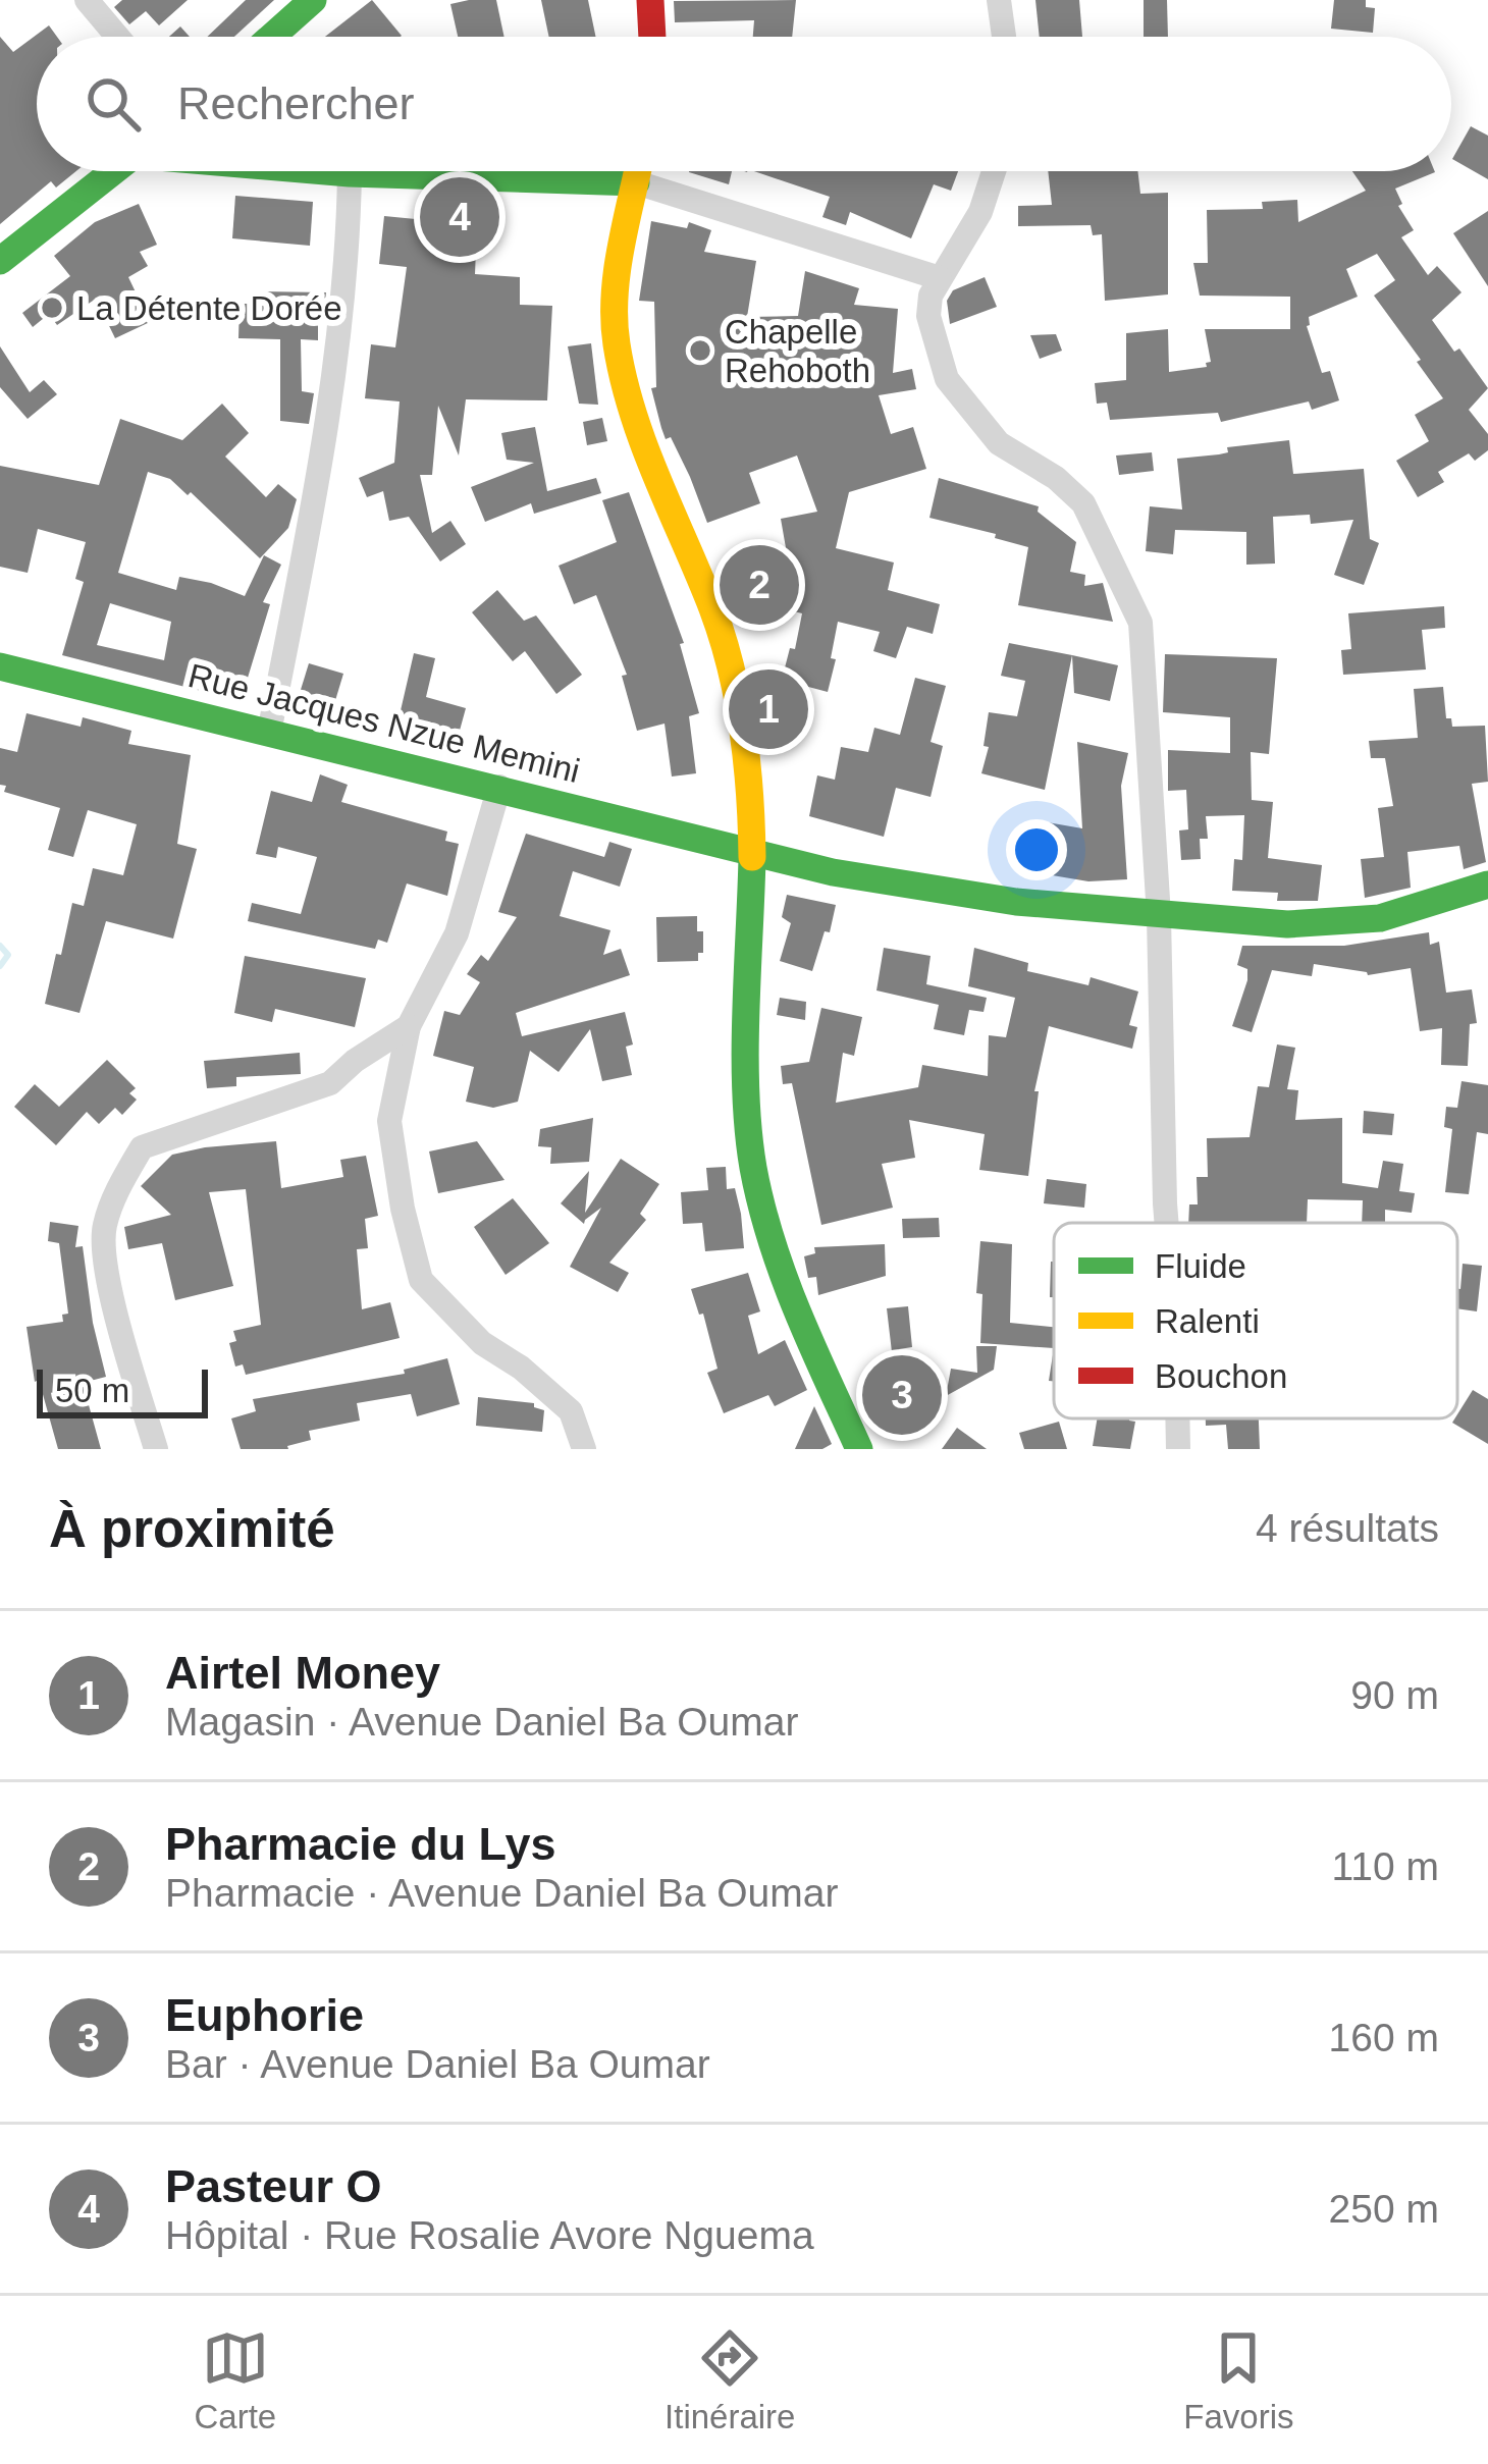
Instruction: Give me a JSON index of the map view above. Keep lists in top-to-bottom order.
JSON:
{
  "streets": {
    "main road": ["Rue Jacques Nzue Memini"]
  },
  "places": ["La Détente Dorée", "Chapelle Rehoboth"],
  "legend": ["Fluide", "Ralenti", "Bouchon"],
  "scale_bar": "50 m",
  "page": {
    "search": "Rechercher",
    "pins": [
      "4",
      "2",
      "1",
      "3"
    ],
    "scale": "50 m",
    "heading": ["À proximité", "4 résultats"],
    "list": [
      {
        "mark": "1",
        "name": "Airtel Money",
        "note": "Magasin · Avenue Daniel Ba Oumar",
        "value": "90 m"
      },
      {
        "mark": "2",
        "name": "Pharmacie du Lys",
        "note": "Pharmacie · Avenue Daniel Ba Oumar",
        "value": "110 m"
      },
      {
        "mark": "3",
        "name": "Euphorie",
        "note": "Bar · Avenue Daniel Ba Oumar",
        "value": "160 m"
      },
      {
        "mark": "4",
        "name": "Pasteur O",
        "note": "Hôpital · Rue Rosalie Avore Nguema",
        "value": "250 m"
      }
    ],
    "nav": ["Carte", "Itinéraire", "Favoris"]
  }
}
